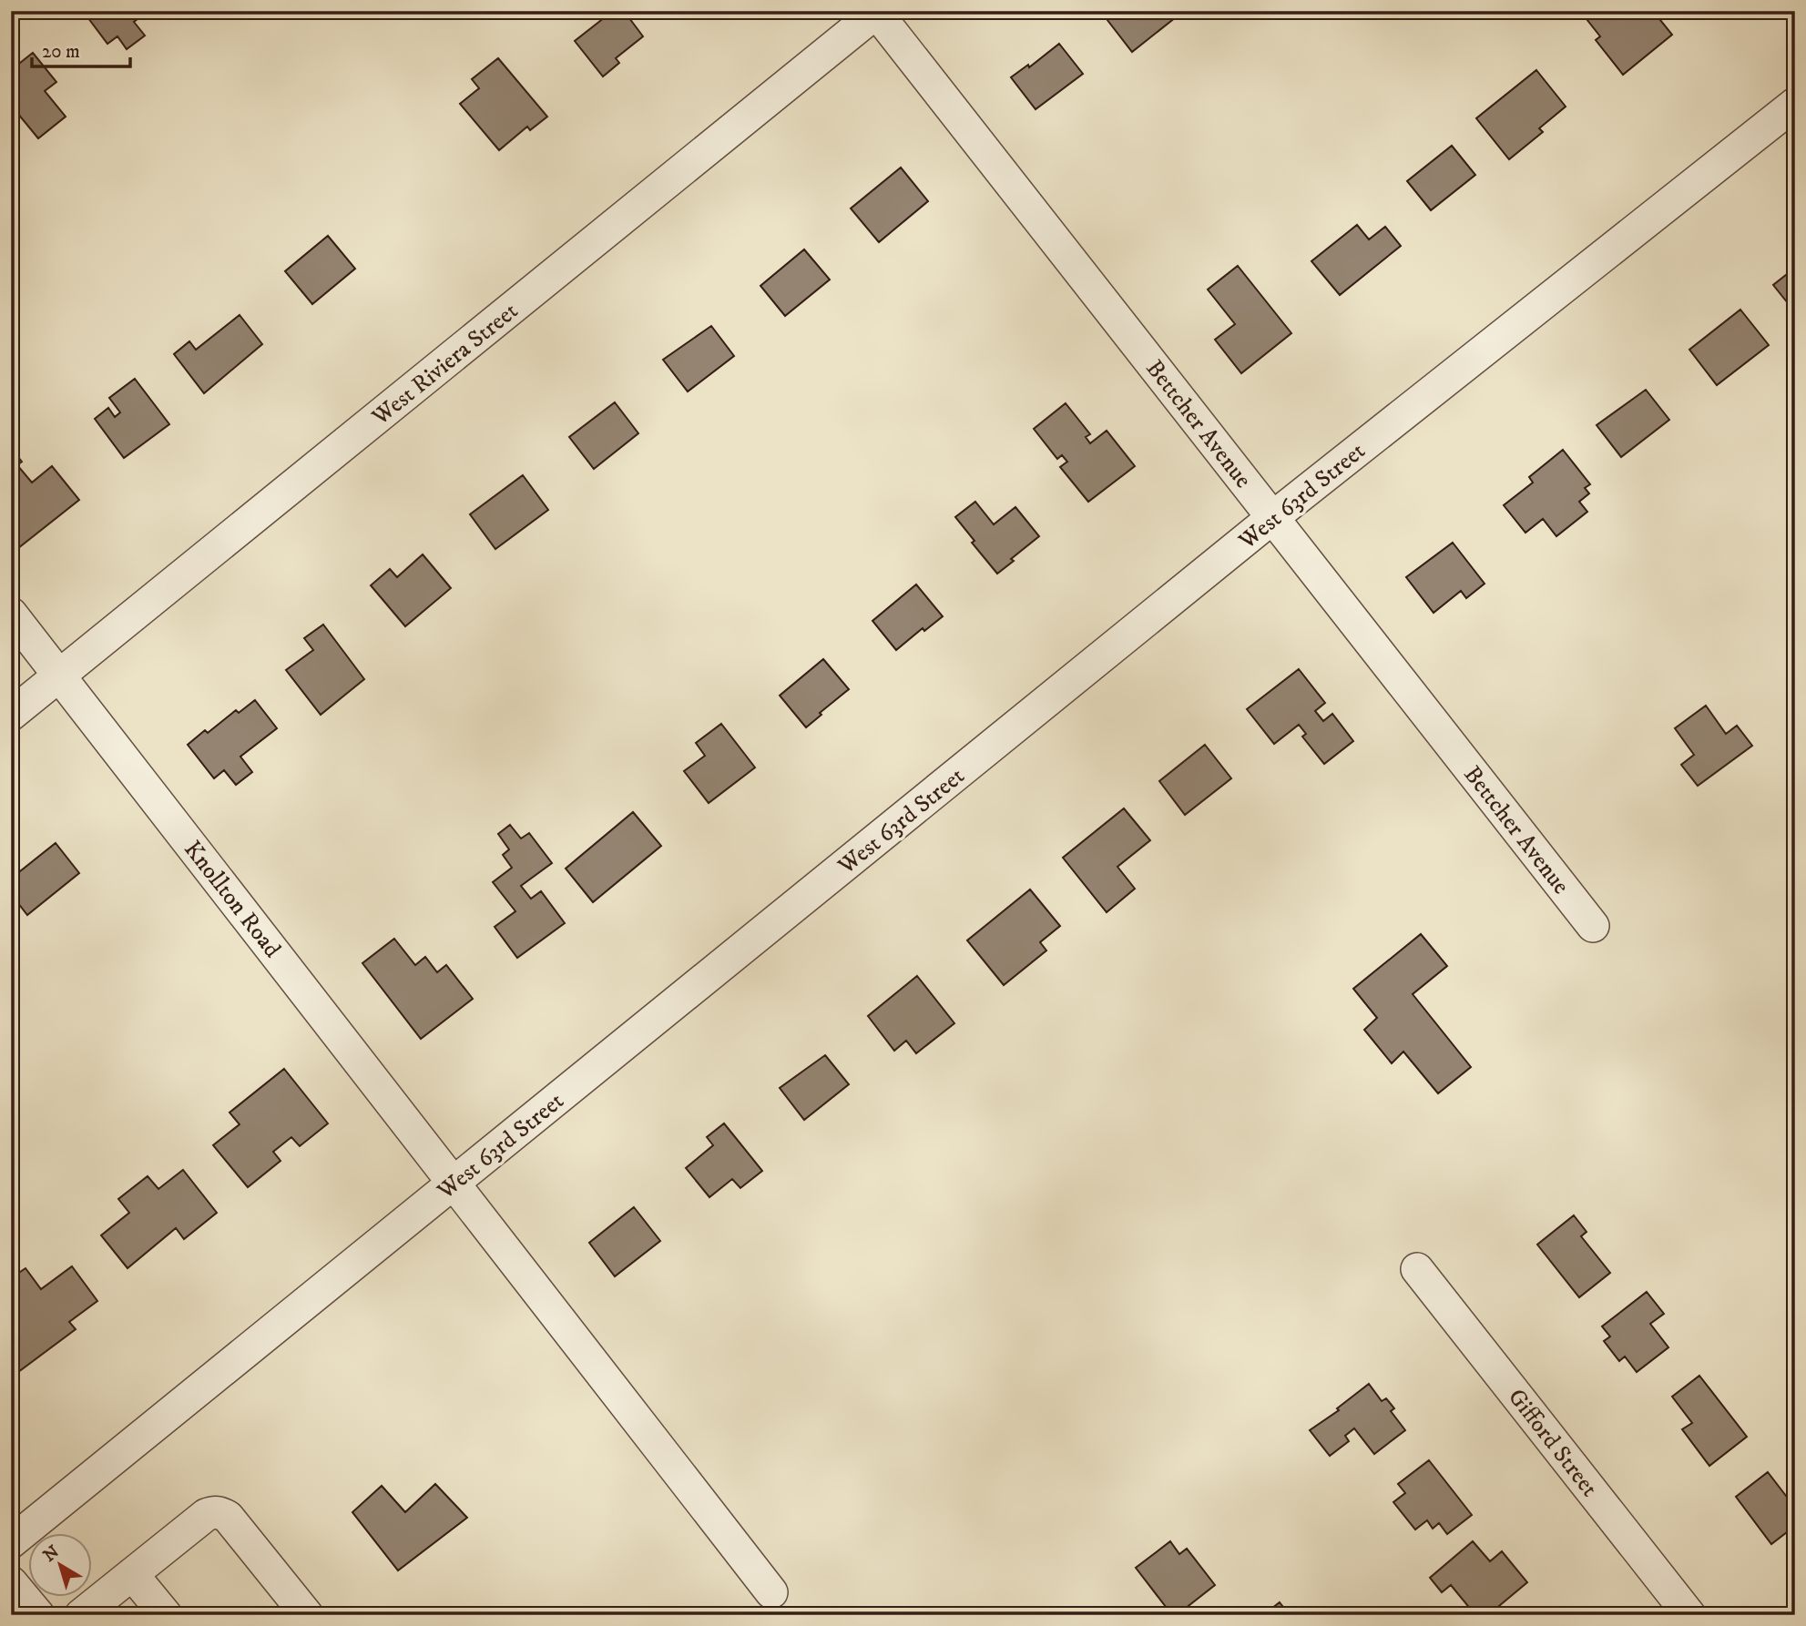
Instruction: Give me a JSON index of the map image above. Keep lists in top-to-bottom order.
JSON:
{
  "streets": {
    "street": [
      "West Riviera Street",
      "Bettcher Avenue",
      "West 63rd Street",
      "Knollton Road",
      "Gifford Street"
    ]
  },
  "crossings": [
    ["West Riviera Street", "Bettcher Avenue"],
    ["West Riviera Street", "Knollton Road"],
    ["Bettcher Avenue", "West 63rd Street"],
    ["West 63rd Street", "Knollton Road"]
  ],
  "scale_bar": "20 m",
  "north": "top left"
}
